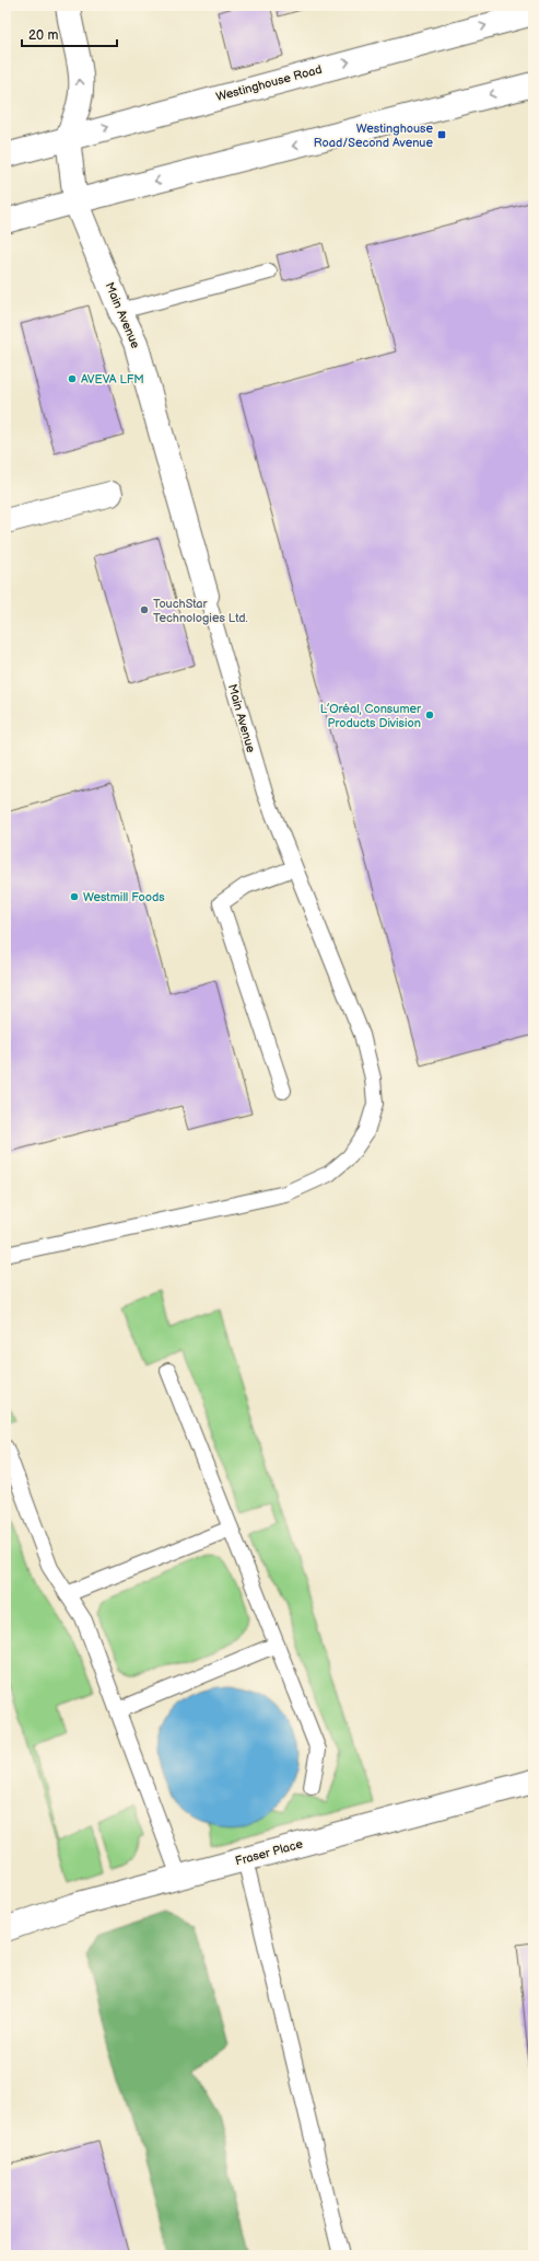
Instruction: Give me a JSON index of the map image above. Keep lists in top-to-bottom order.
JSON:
{
  "streets": {
    "street": ["Westinghouse Road", "Main Avenue", "Fraser Place"]
  },
  "crossings": [
    ["Westinghouse Road", "Main Avenue"]
  ],
  "places": {
    "transit": ["Westinghouse Road/Second Avenue"],
    "other": [
      "AVEVA LFM",
      "TouchStar Technologies Ltd.",
      "L’Oréal, Consumer Products Division",
      "Westmill Foods"
    ]
  },
  "scale_bar": "20 m"
}
